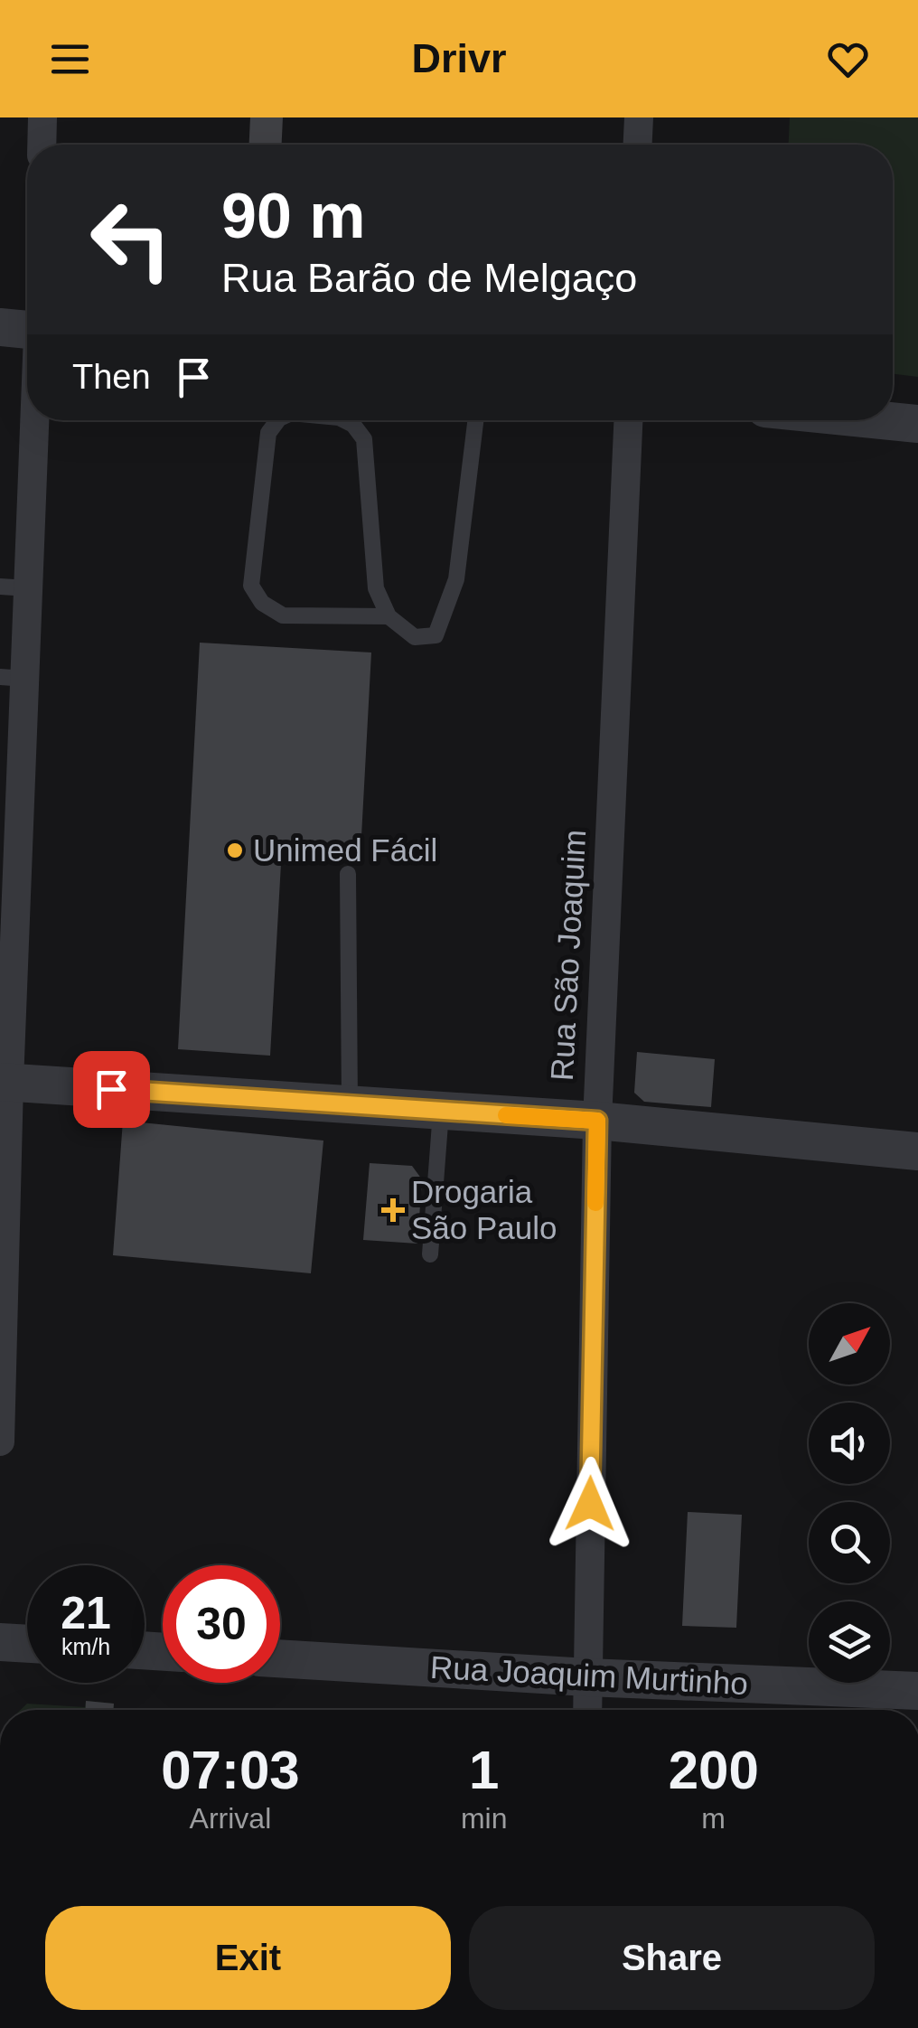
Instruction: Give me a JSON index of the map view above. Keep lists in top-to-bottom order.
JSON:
{
  "streets": {
    "street": ["Rua São Joaquim", "Rua Joaquim Murtinho"]
  },
  "crossings": [
    ["Rua São Joaquim", "Rua Joaquim Murtinho"]
  ],
  "places": {
    "other": ["Unimed Fácil"],
    "health": ["Drogaria São Paulo"]
  },
  "north": "top right",
  "page": {
    "header": "Drivr",
    "turn": ["90 m", "Rua Barão de Melgaço"],
    "then": "Then",
    "speed": "21 km/h",
    "limit": "30",
    "eta": [
      "07:03",
      "Arrival",
      "1",
      "min",
      "200",
      "m"
    ],
    "buttons": ["Exit", "Share"]
  }
}
